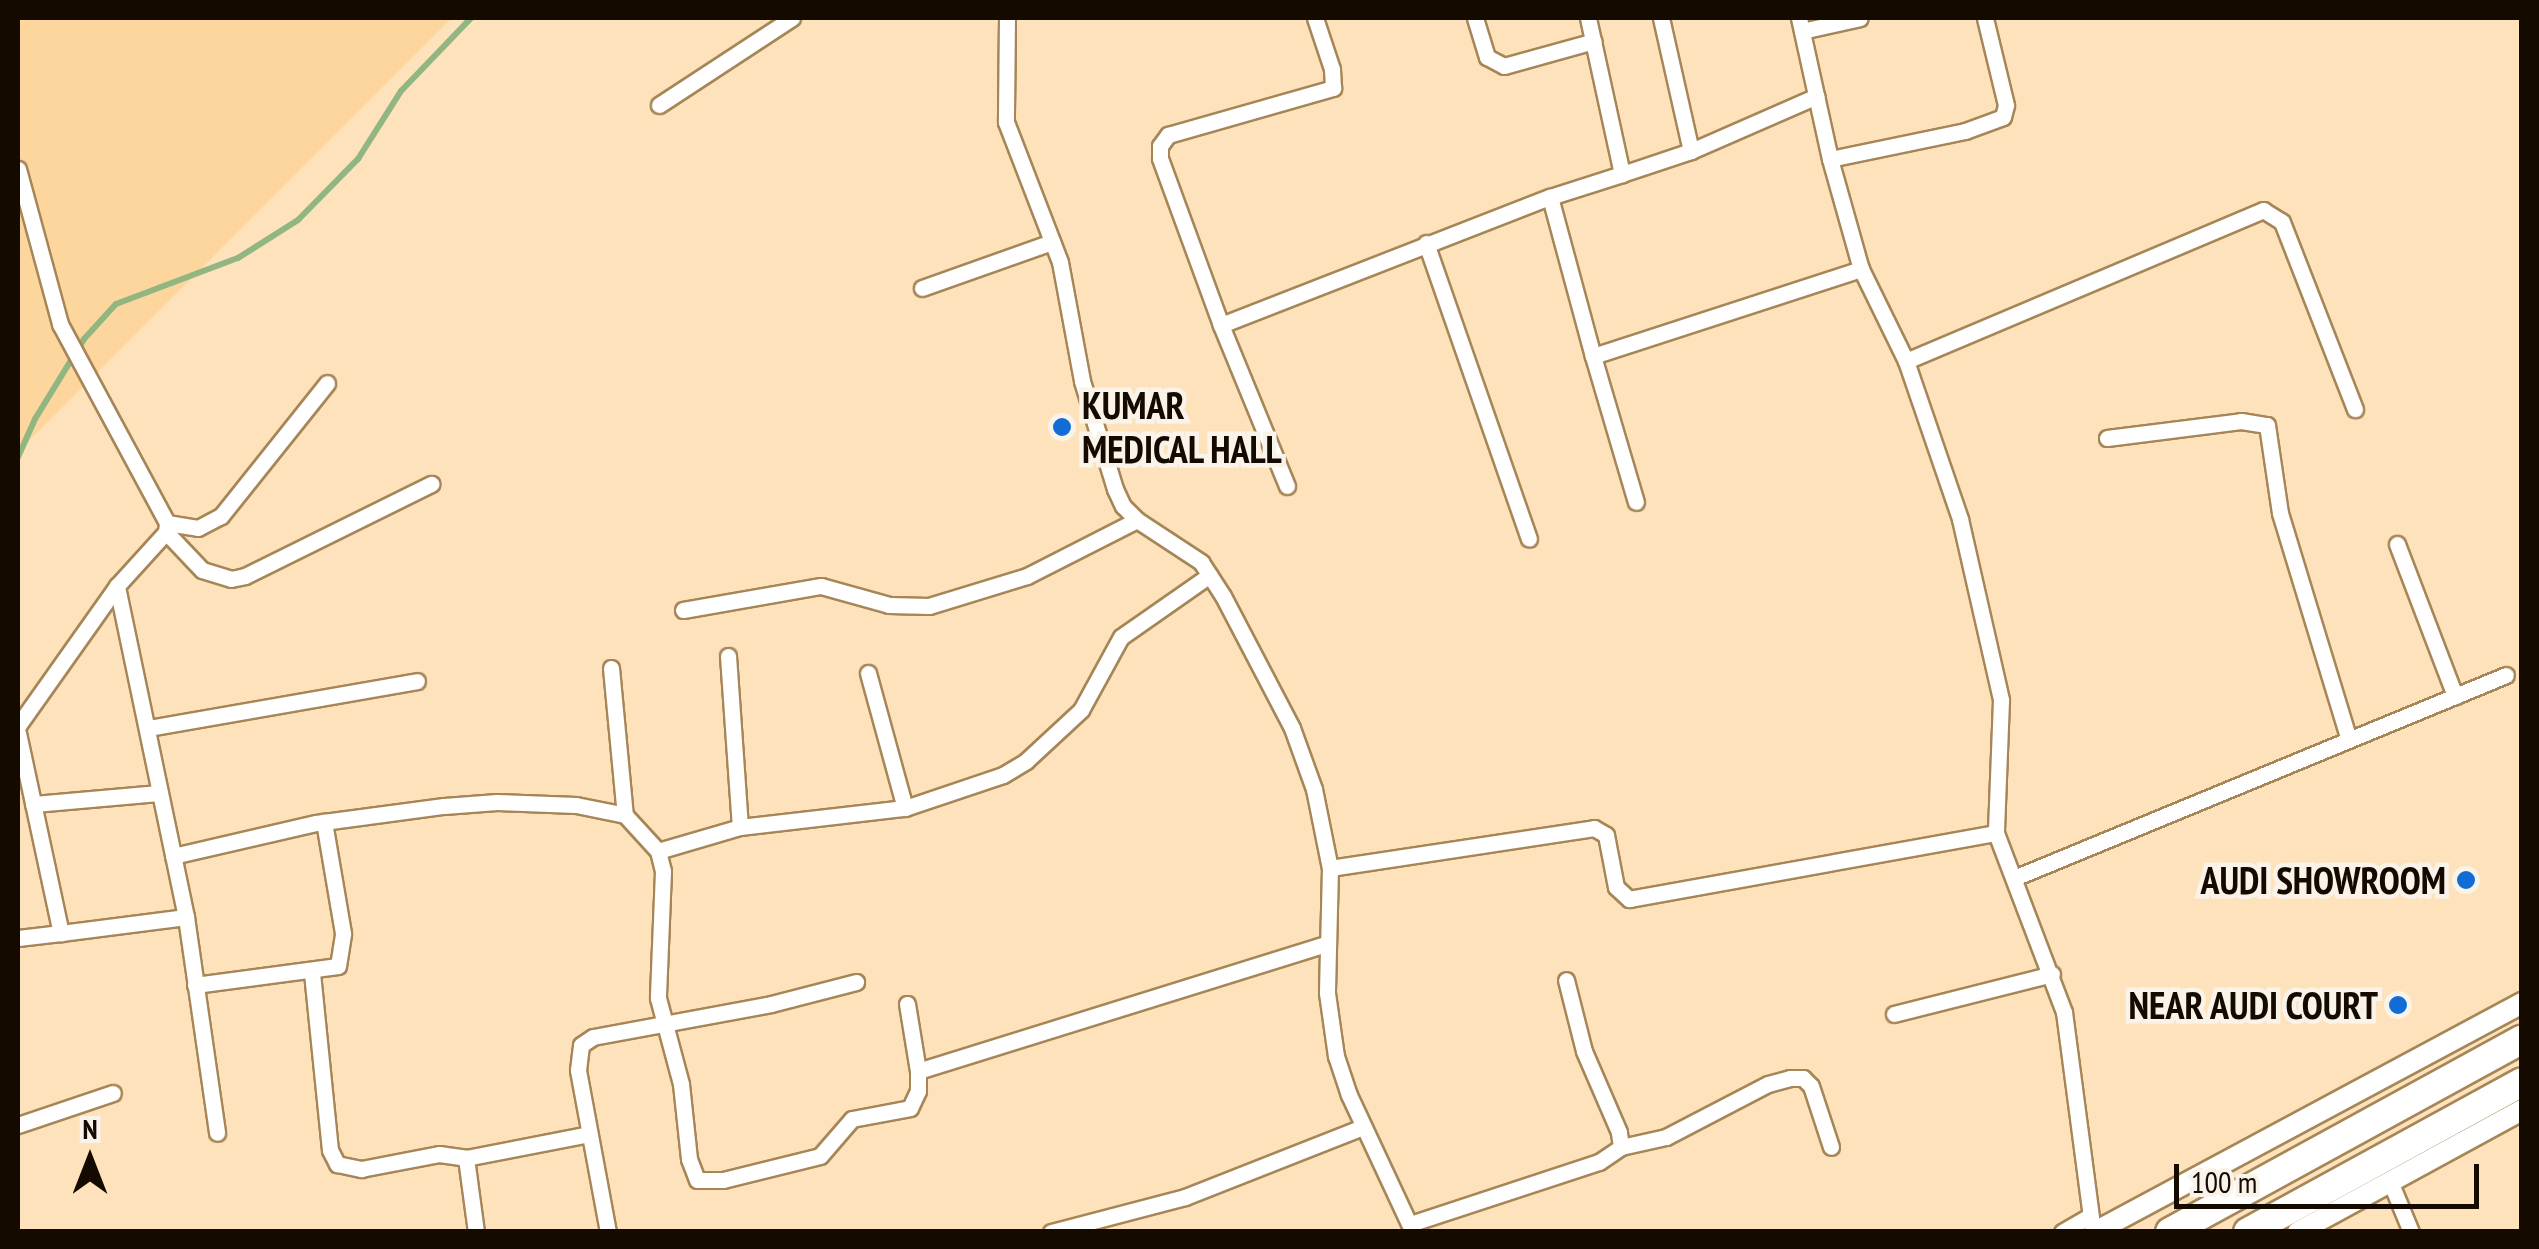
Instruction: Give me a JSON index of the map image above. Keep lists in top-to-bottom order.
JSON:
{
  "places": ["KUMAR MEDICAL HALL", "AUDI SHOWROOM", "NEAR AUDI COURT"],
  "scale_bar": "100 m",
  "north": "top"
}
